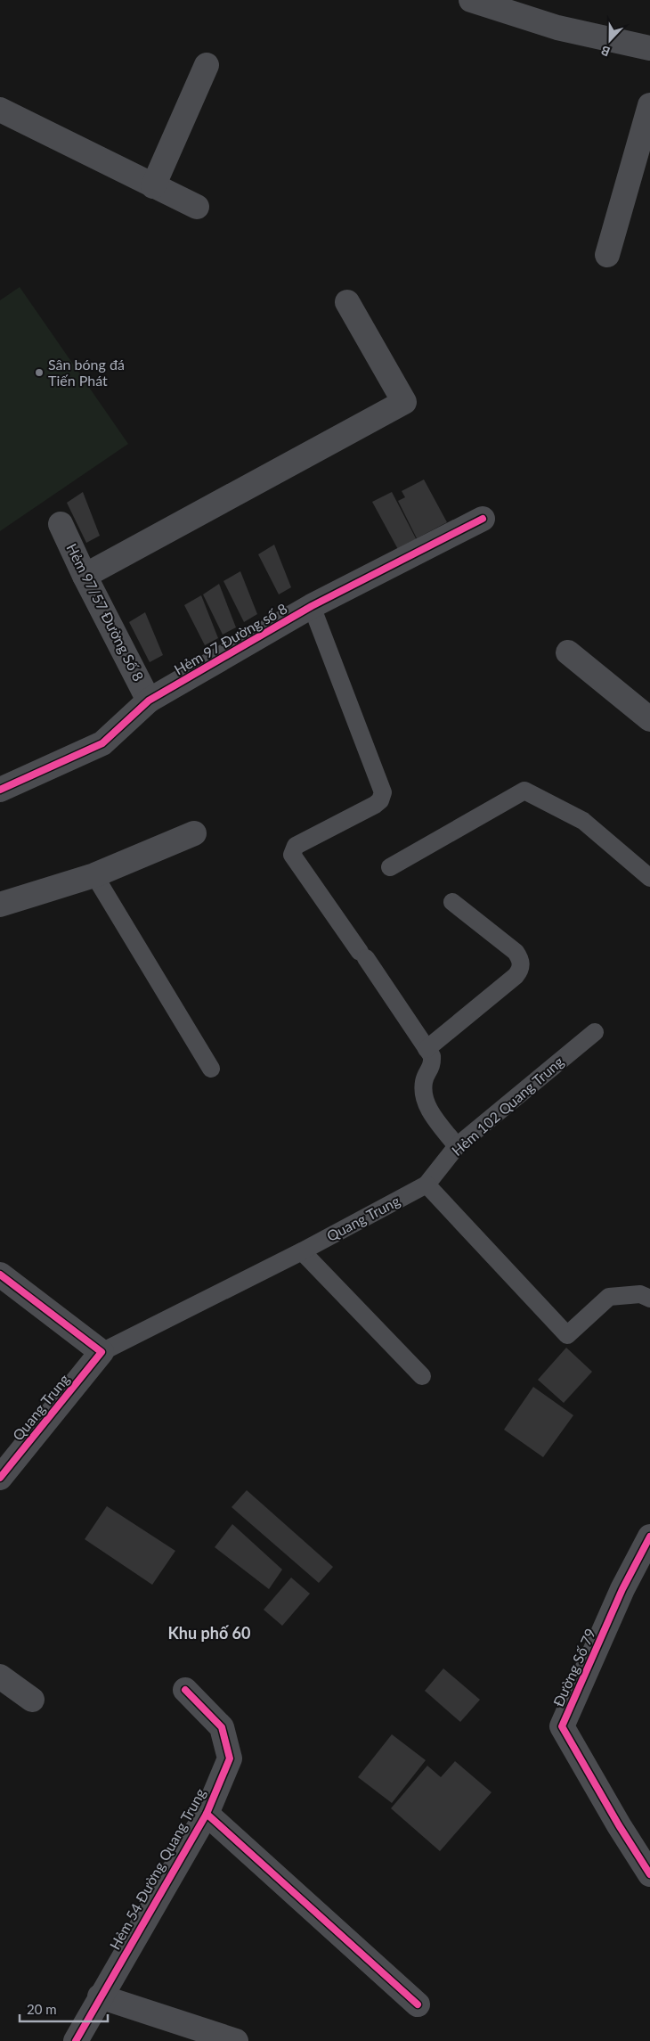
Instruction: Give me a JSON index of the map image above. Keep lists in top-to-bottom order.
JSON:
{
  "streets": {
    "street": [
      "Hẻm 97/57 Đường Số 8",
      "Hẻm 97 Đường số 8",
      "Quang Trung",
      "Đường Số 79",
      "Hẻm 54 Đường Quang Trung"
    ],
    "lane": ["Hẻm 102 Quang Trung"]
  },
  "crossings": [
    ["Hẻm 97/57 Đường Số 8", "Hẻm 97 Đường số 8"],
    ["Hẻm 102 Quang Trung", "Quang Trung"]
  ],
  "districts": ["Khu phố 60"],
  "places": ["Sân bóng đá Tiến Phát"],
  "scale_bar": "20 m",
  "north": "bottom"
}
